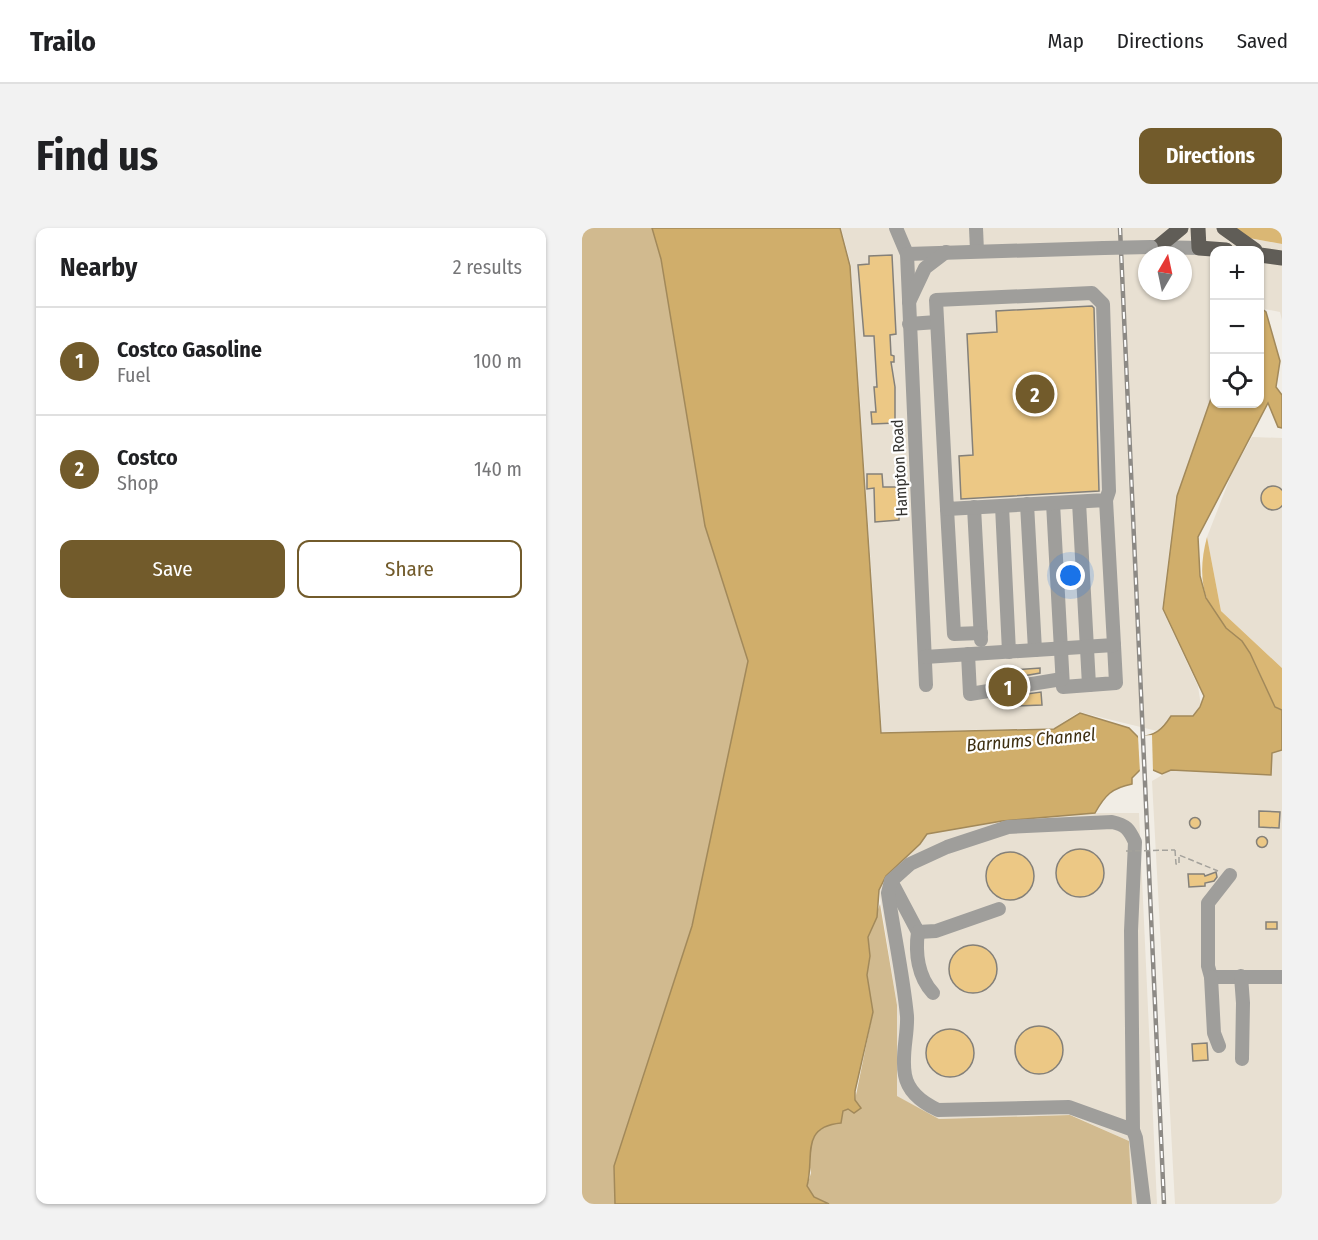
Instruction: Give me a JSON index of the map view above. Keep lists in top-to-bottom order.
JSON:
{
  "streets": {
    "street": ["Hampton Road"]
  },
  "water": ["Barnums Channel"],
  "north": "top",
  "page": {
    "header": "Trailo",
    "nav": ["Map", "Directions", "Saved"],
    "buttons": [
      "Directions",
      ["Save", "Share"]
    ],
    "title": "Find us",
    "heading": ["Nearby", "2 results"],
    "map_buttons": ["+", "−"],
    "list": [
      {
        "mark": "1",
        "name": "Costco Gasoline",
        "note": "Fuel",
        "value": "100 m"
      },
      {
        "mark": "2",
        "name": "Costco",
        "note": "Shop",
        "value": "140 m"
      }
    ],
    "pins": ["2", "1"]
  }
}
